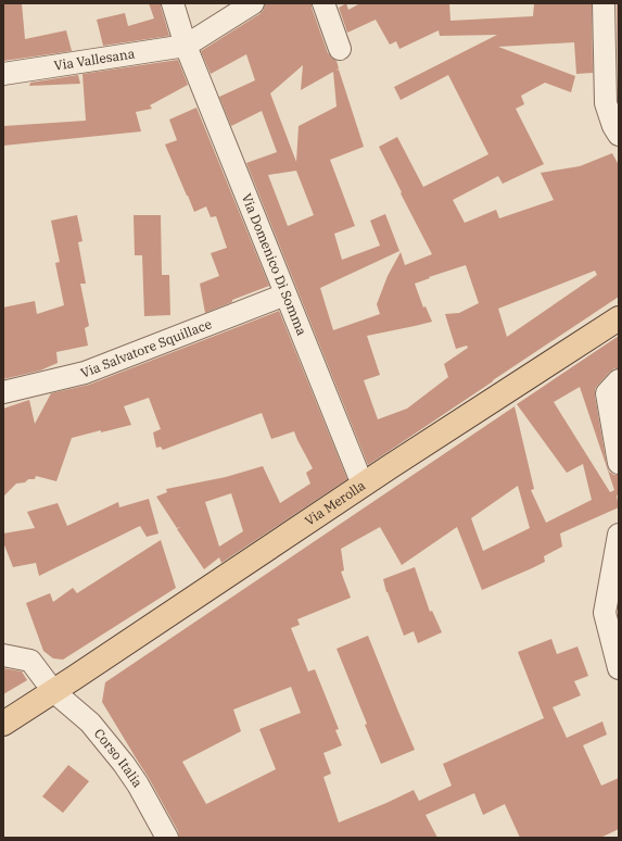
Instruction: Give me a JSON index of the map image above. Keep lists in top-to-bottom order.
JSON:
{
  "streets": {
    "main road": ["Via Merolla"],
    "street": [
      "Via Vallesana",
      "Via Domenico Di Somma",
      "Via Salvatore Squillace",
      "Corso Italia"
    ]
  },
  "crossings": [
    ["Via Vallesana", "Via Domenico Di Somma"],
    ["Via Domenico Di Somma", "Via Salvatore Squillace"],
    ["Via Domenico Di Somma", "Via Merolla"],
    ["Via Merolla", "Corso Italia"]
  ]
}
